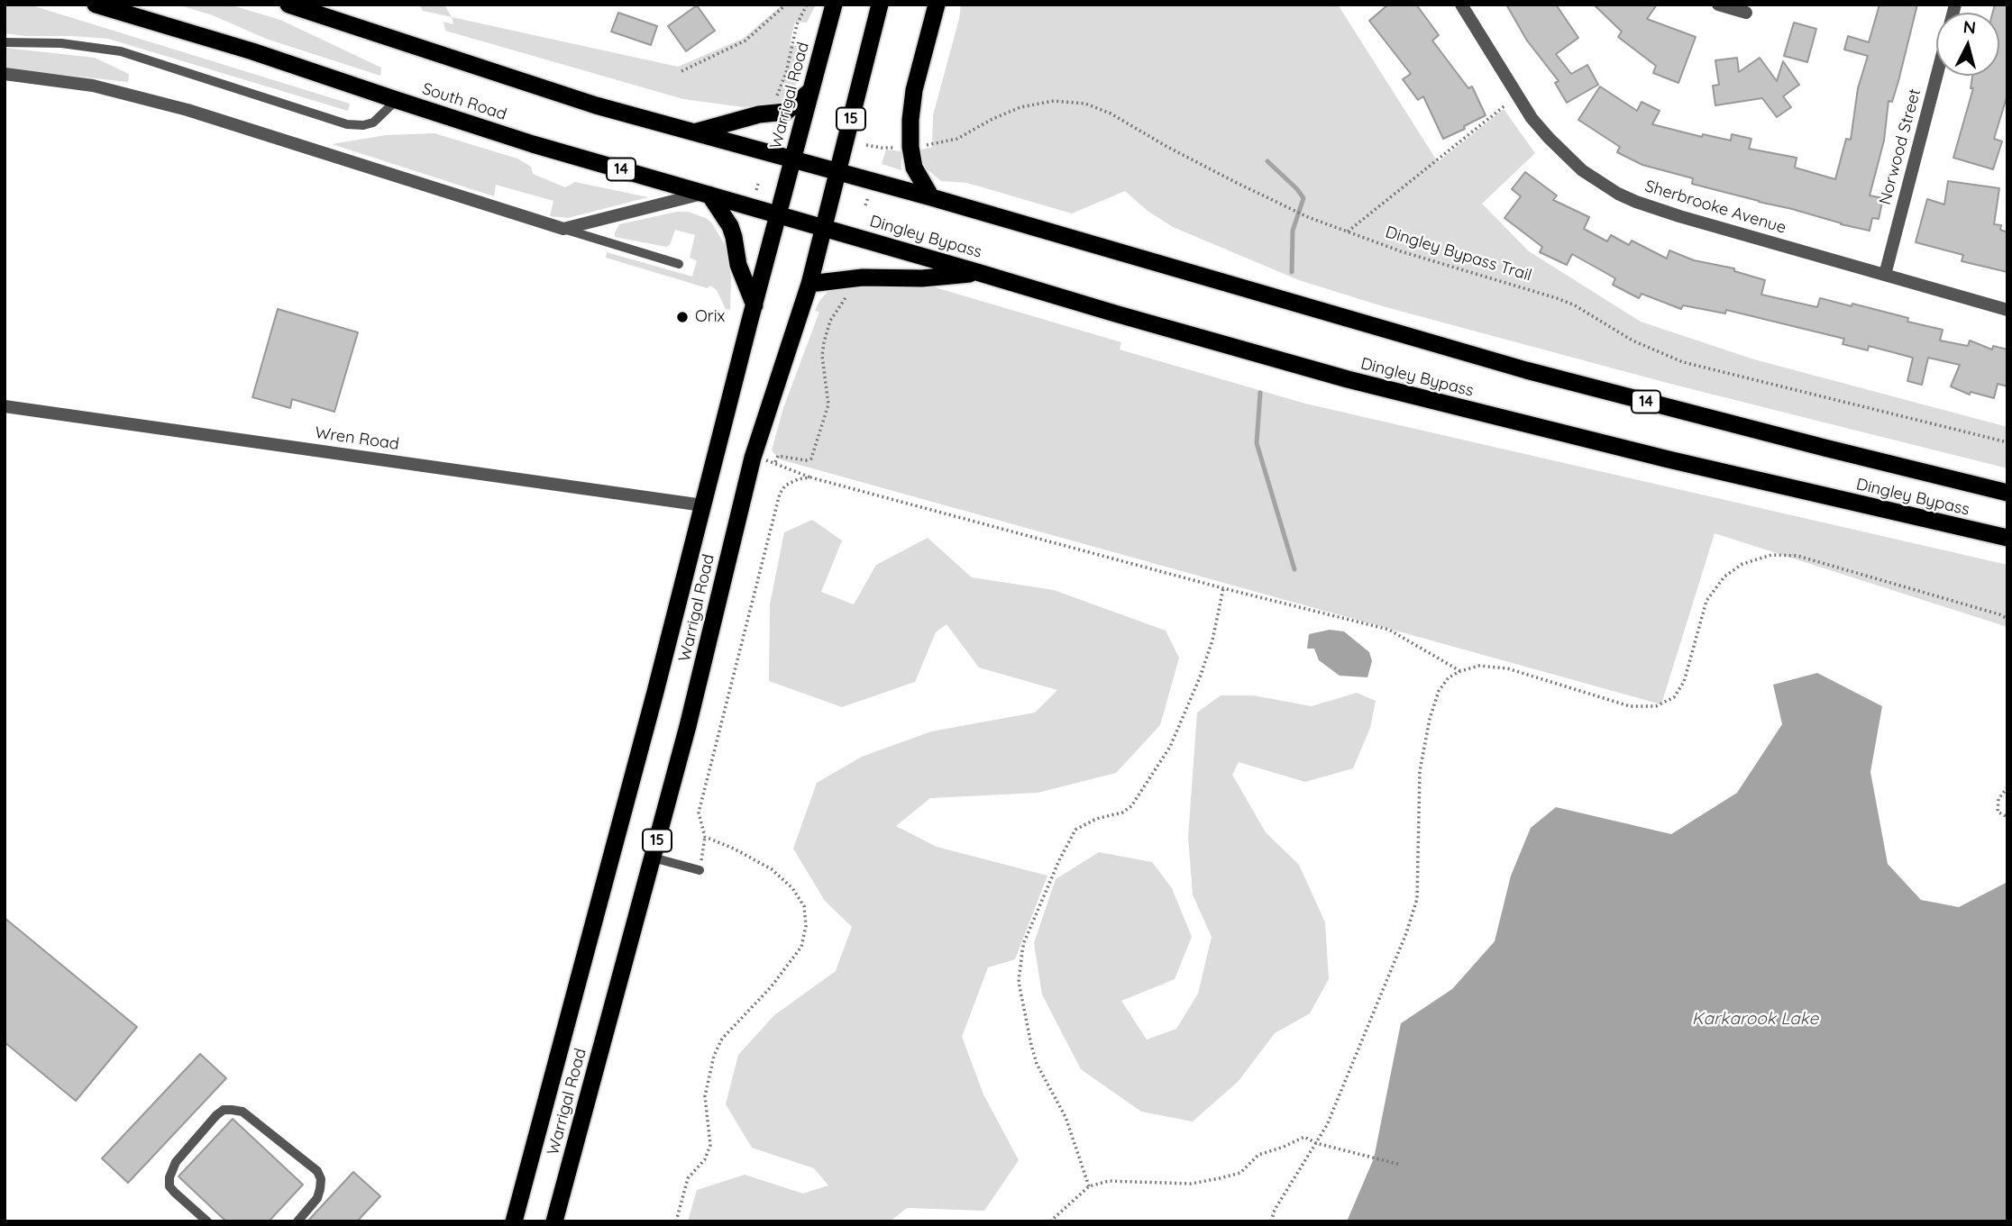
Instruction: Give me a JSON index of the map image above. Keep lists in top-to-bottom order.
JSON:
{
  "streets": {
    "highway": [
      "Warrigal Road",
      "South Road",
      "15",
      "14",
      "Dingley Bypass"
    ],
    "street": ["Norwood Street", "Sherbrooke Avenue", "Wren Road"],
    "path": ["Dingley Bypass Trail"]
  },
  "crossings": [
    ["Warrigal Road", "South Road"],
    ["Warrigal Road", "14"],
    ["Warrigal Road", "Dingley Bypass"],
    ["Warrigal Road", "Wren Road"],
    ["South Road", "Dingley Bypass"],
    ["Norwood Street", "Sherbrooke Avenue"],
    ["14", "Dingley Bypass"]
  ],
  "water": ["Karkarook Lake"],
  "places": ["Orix"],
  "north": "top"
}
